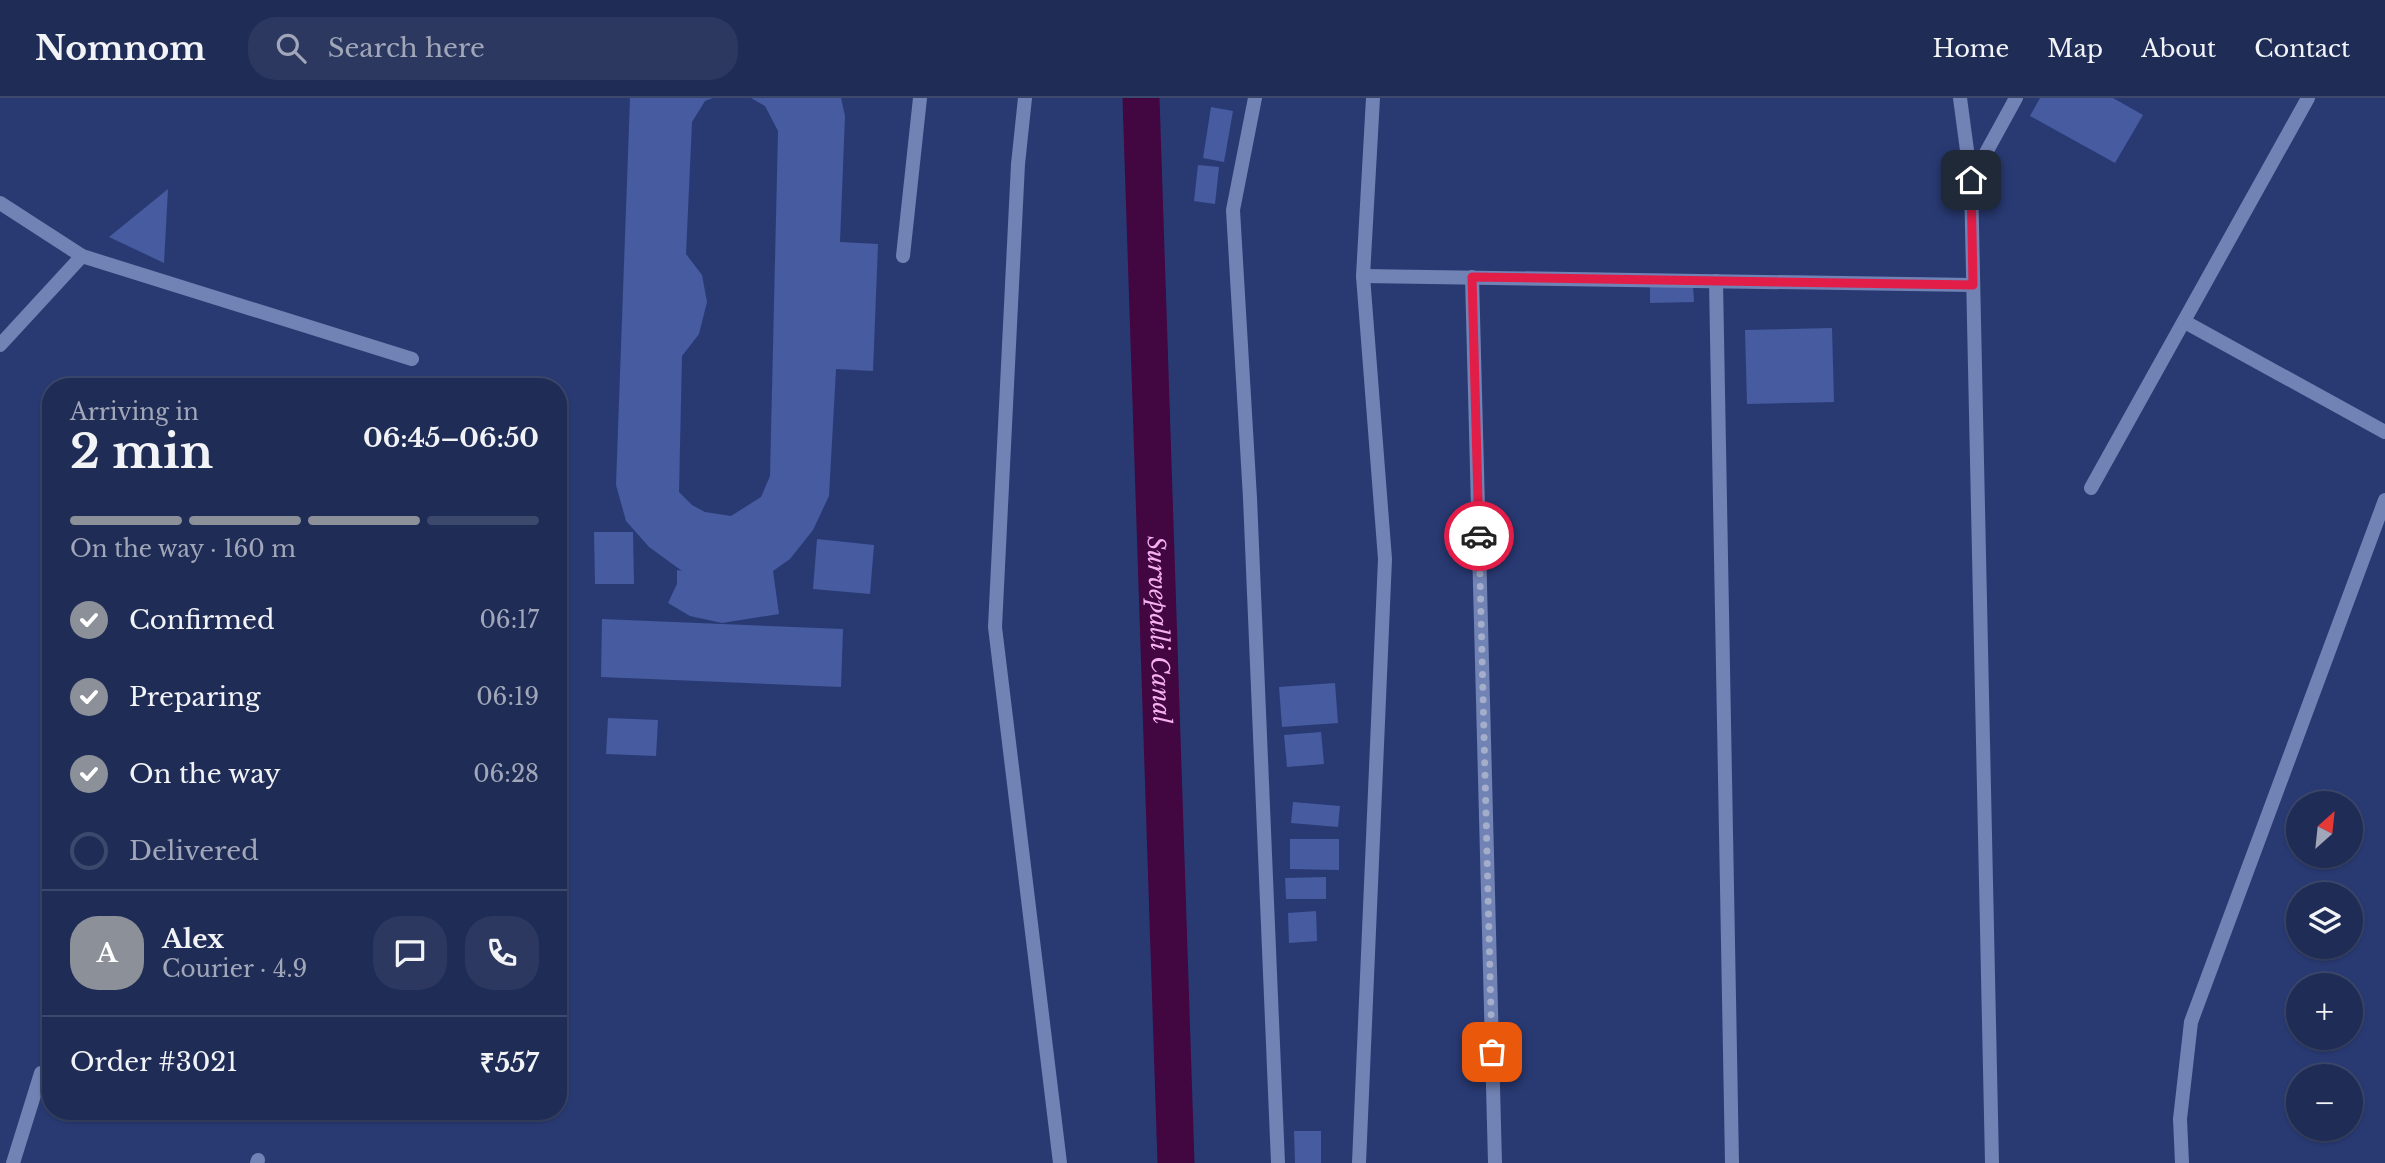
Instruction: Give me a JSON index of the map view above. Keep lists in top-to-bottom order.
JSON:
{
  "water": ["Survepalli Canal"],
  "north": "top right",
  "page": {
    "header": "Nomnom",
    "search": "Search here",
    "nav": [
      "Home",
      "Map",
      "About",
      "Contact"
    ],
    "heading": ["2 min", "Arriving in", "06:45–06:50"],
    "panel": [
      "Alex",
      "Courier · 4.9",
      "Order #3021",
      "₹557"
    ],
    "bar": "On the way · 160 m",
    "list": [
      ["Confirmed", "06:17"],
      ["Preparing", "06:19"],
      ["On the way", "06:28"],
      "Delivered"
    ],
    "map_buttons": ["+", "−"],
    "round": "A"
  }
}
